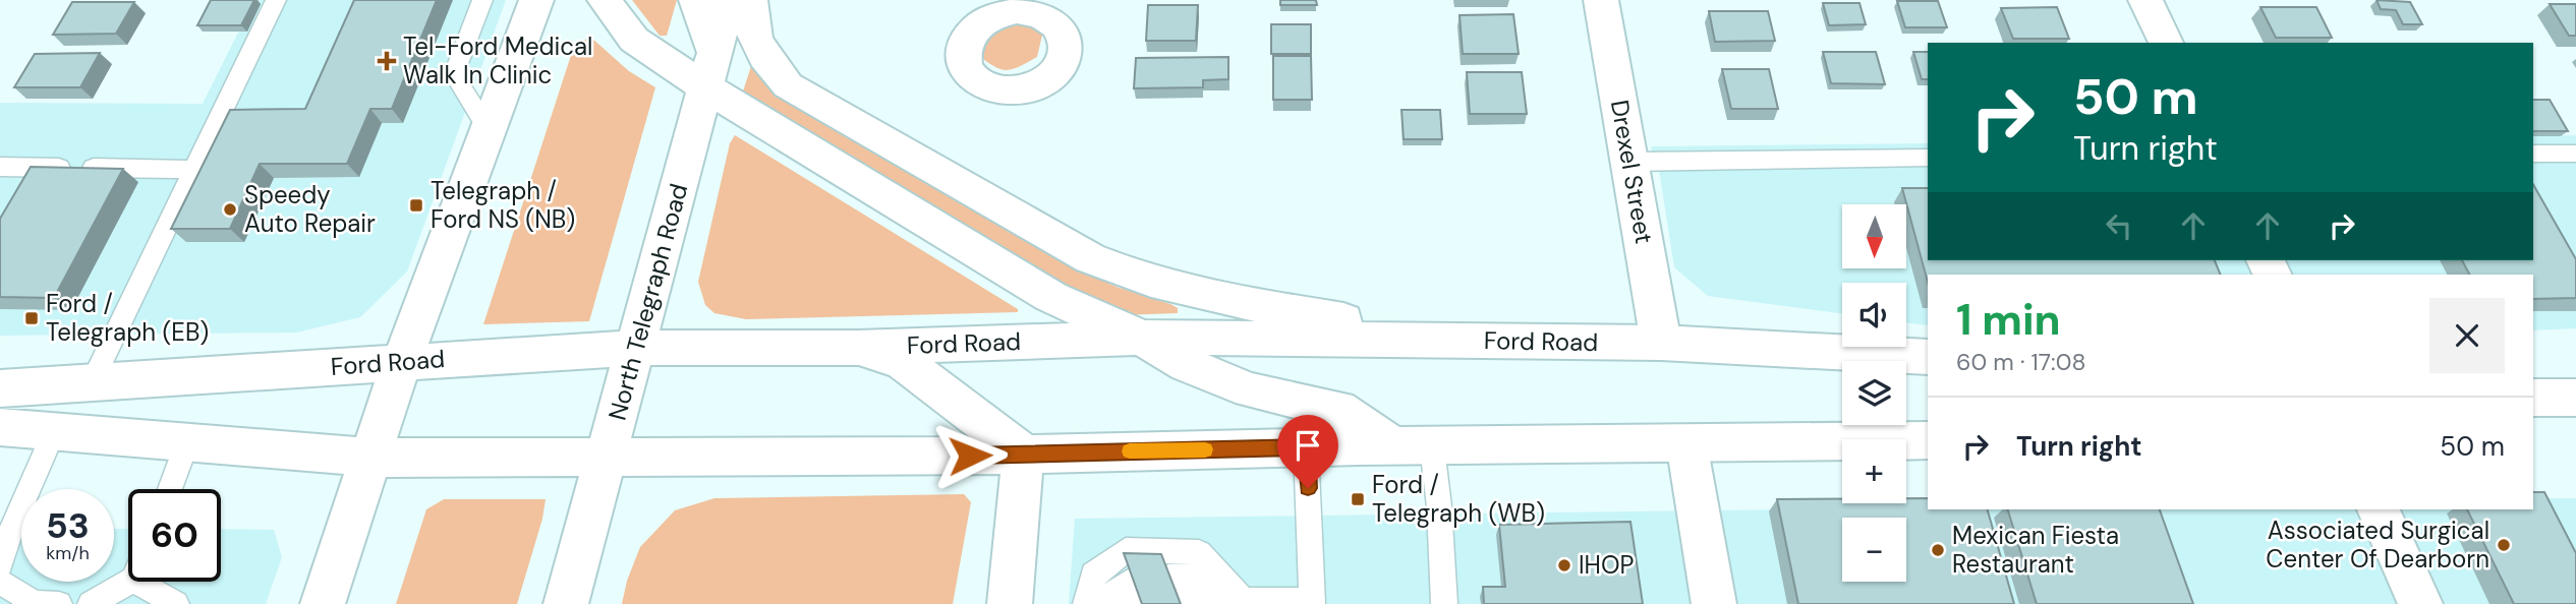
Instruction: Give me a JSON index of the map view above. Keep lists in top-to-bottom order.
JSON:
{
  "streets": {
    "main road": ["Drexel Street", "North Telegraph Road", "Ford Road"]
  },
  "crossings": [
    ["Drexel Street", "Ford Road"],
    ["North Telegraph Road", "Ford Road"]
  ],
  "places": {
    "health": ["Tel-Ford Medical Walk In Clinic"],
    "transit": ["Telegraph / Ford NS (NB)", "Ford / Telegraph (EB)", "Ford / Telegraph (WB)"],
    "other": [
      "Speedy Auto Repair",
      "Associated Surgical Center Of Dearborn",
      "Mexican Fiesta Restaurant",
      "IHOP"
    ]
  },
  "north": "bottom",
  "page": {
    "turn": ["50 m", "Turn right"],
    "map_buttons": ["+", "−"],
    "heading": ["1 min", "60 m · 17:08"],
    "list": [
      {
        "name": "Turn right",
        "value": "50 m"
      }
    ],
    "speed": "53 km/h",
    "limit": "60"
  }
}
